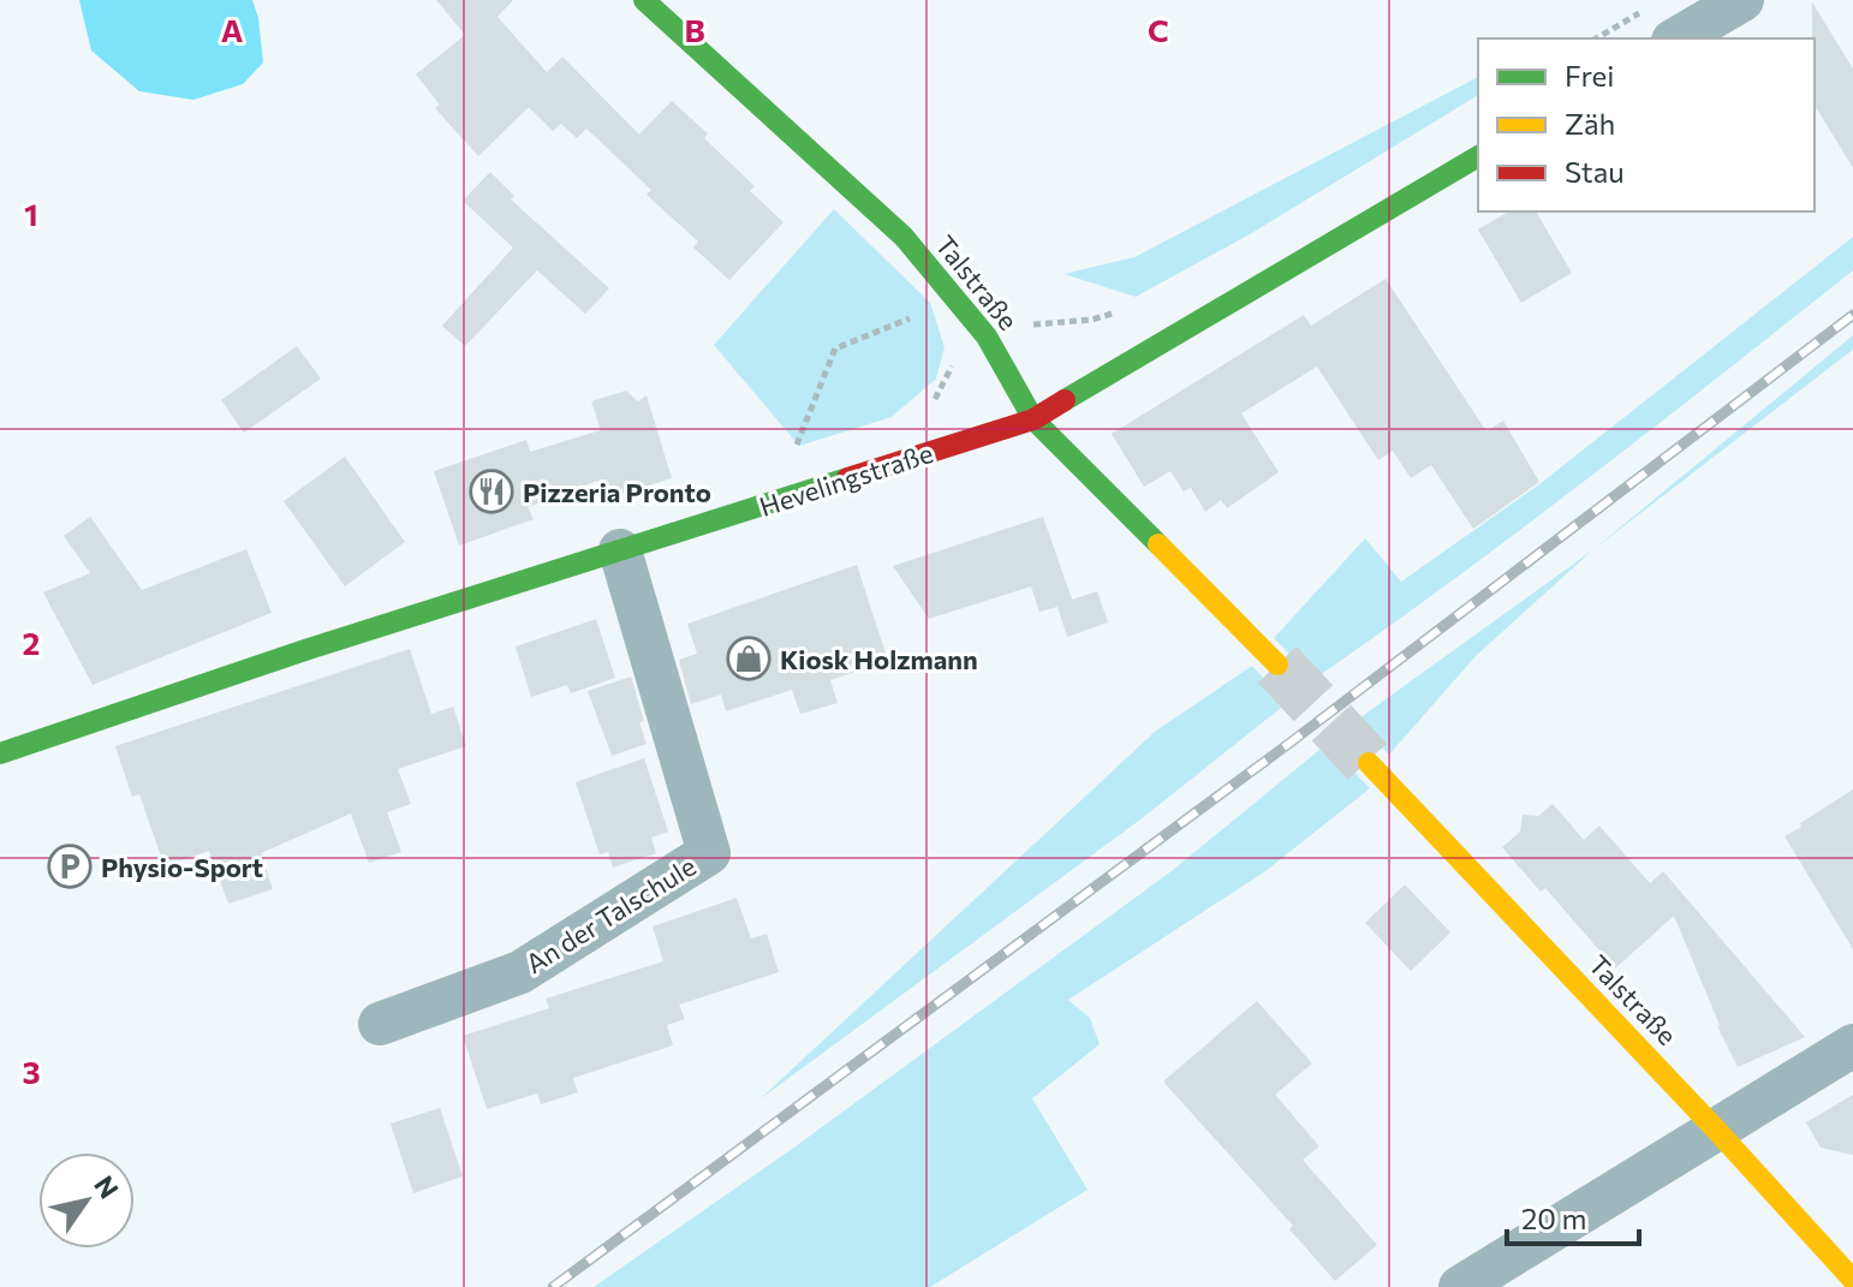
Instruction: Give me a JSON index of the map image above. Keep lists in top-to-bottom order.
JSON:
{
  "streets": {
    "street": ["Talstraße", "Hevelingstraße", "An der Talschule"]
  },
  "crossings": [
    ["Talstraße", "Hevelingstraße"],
    ["Hevelingstraße", "An der Talschule"]
  ],
  "places": {
    "restaurant": ["Pizzeria Pronto"],
    "shop": ["Kiosk Holzmann"],
    "parking": ["Physio-Sport"]
  },
  "legend": ["Frei", "Zäh", "Stau"],
  "scale_bar": "20 m",
  "north": "top right",
  "grid": {
    "columns": ["A", "B", "C"],
    "rows": ["1", "2", "3"]
  }
}
